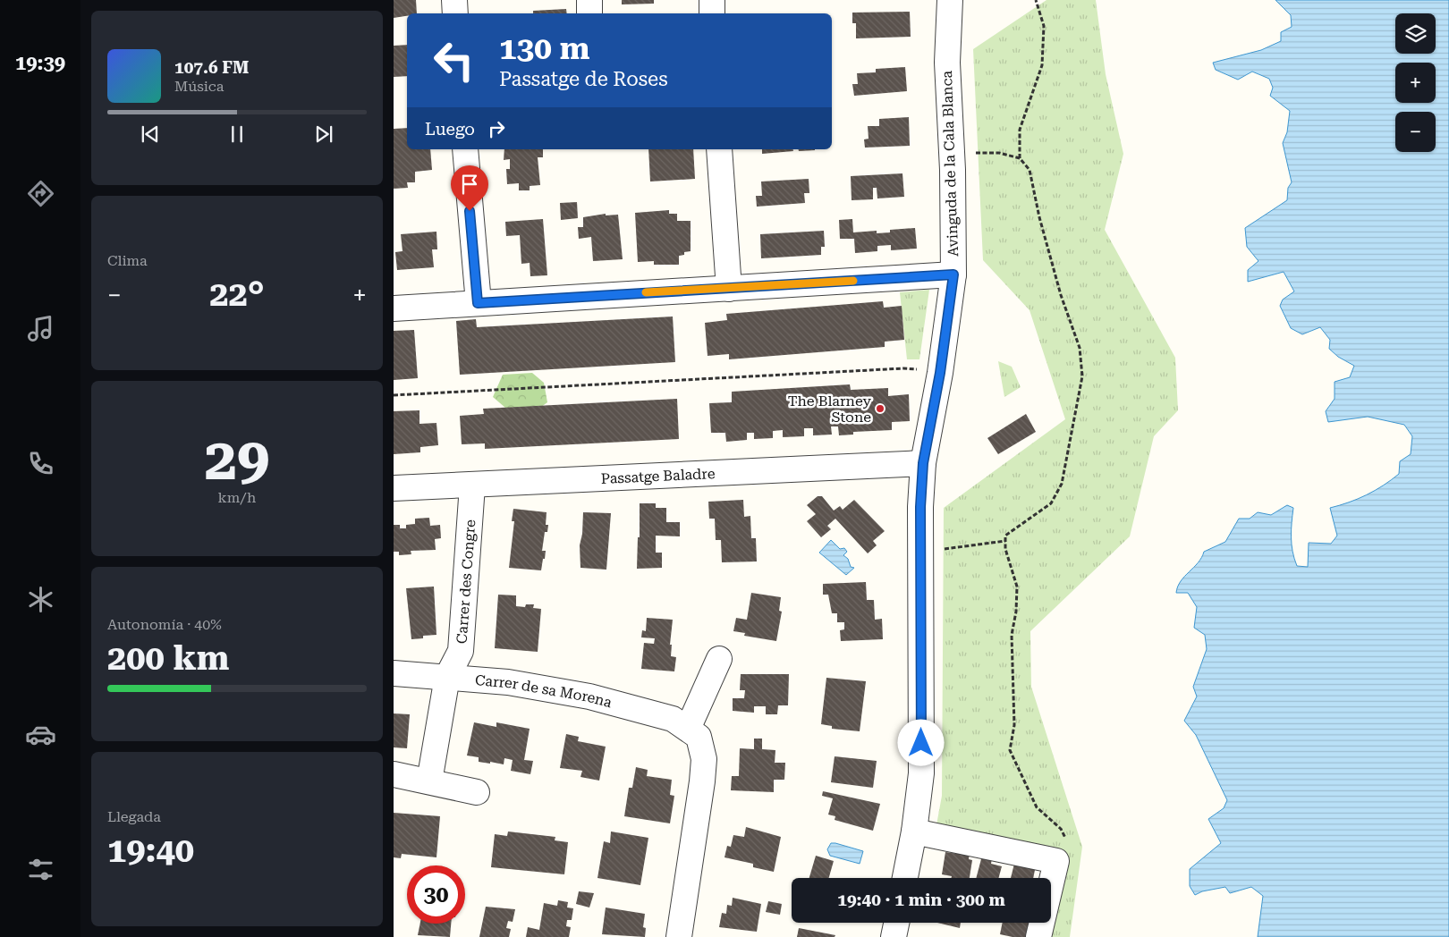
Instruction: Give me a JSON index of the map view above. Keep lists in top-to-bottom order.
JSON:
{
  "streets": {
    "street": [
      "Avinguda de la Cala Blanca",
      "Passatge Baladre",
      "Carrer des Congre",
      "Carrer de sa Morena"
    ]
  },
  "crossings": [
    ["Avinguda de la Cala Blanca", "Passatge Baladre"],
    ["Passatge Baladre", "Carrer des Congre"],
    ["Carrer des Congre", "Carrer de sa Morena"]
  ],
  "places": ["The Blarney Stone"],
  "page": {
    "tabs": "19:39",
    "map_buttons": ["+", "−"],
    "turn": ["130 m", "Passatge de Roses"],
    "song": ["107.6 FM", "Música"],
    "then": "Luego",
    "tile": [
      "Clima",
      ["29", "km/h"],
      ["Autonomía · 40%", "200 km"],
      ["Llegada", "19:40"]
    ],
    "heat": ["−", "22°", "+"],
    "limit": "30",
    "trip": "19:40 · 1 min · 300 m"
  }
}
